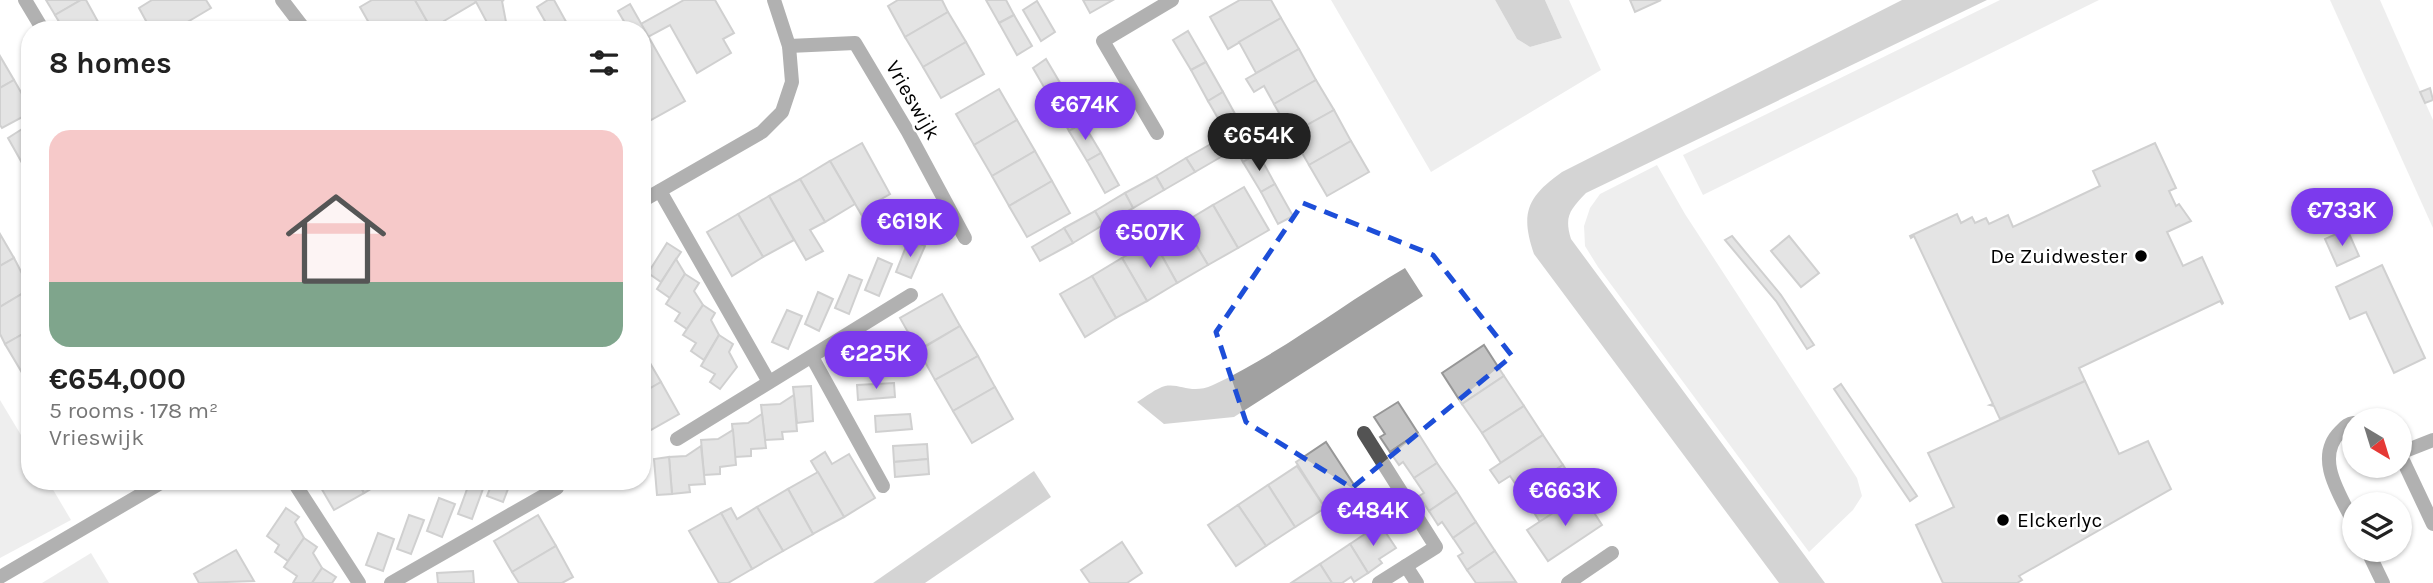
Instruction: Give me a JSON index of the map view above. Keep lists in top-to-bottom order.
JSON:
{
  "streets": {
    "street": ["Vrieswijk"]
  },
  "places": ["De Zuidwester", "Elckerlyc"],
  "north": "bottom right",
  "page": {
    "heading": "8 homes",
    "price": [
      "€674K",
      "€654K",
      "€733K",
      "€619K",
      "€507K",
      "€225K",
      "€663K",
      "€484K"
    ],
    "list": [
      {
        "name": "€654,000",
        "note": "5 rooms · 178 m² · Vrieswijk"
      }
    ]
  }
}
